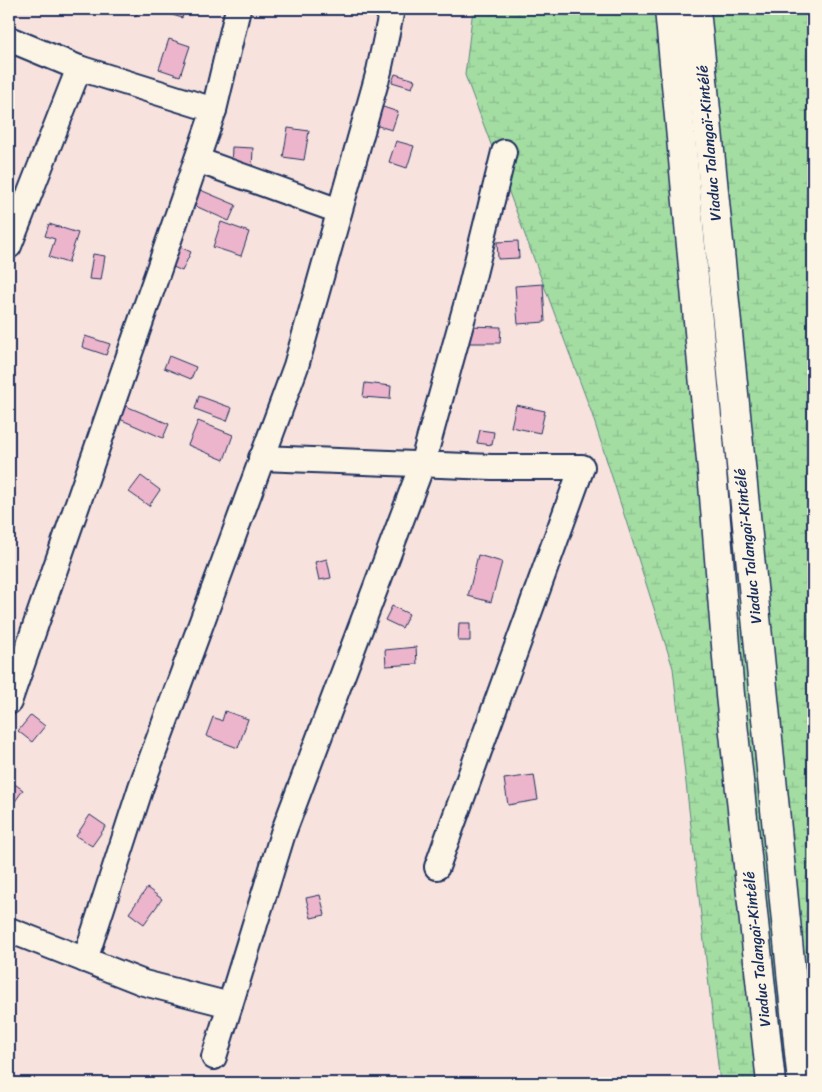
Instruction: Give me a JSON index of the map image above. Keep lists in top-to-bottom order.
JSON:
{
  "streets": {
    "highway": ["Viaduc Talangaï-Kintélé"]
  }
}
